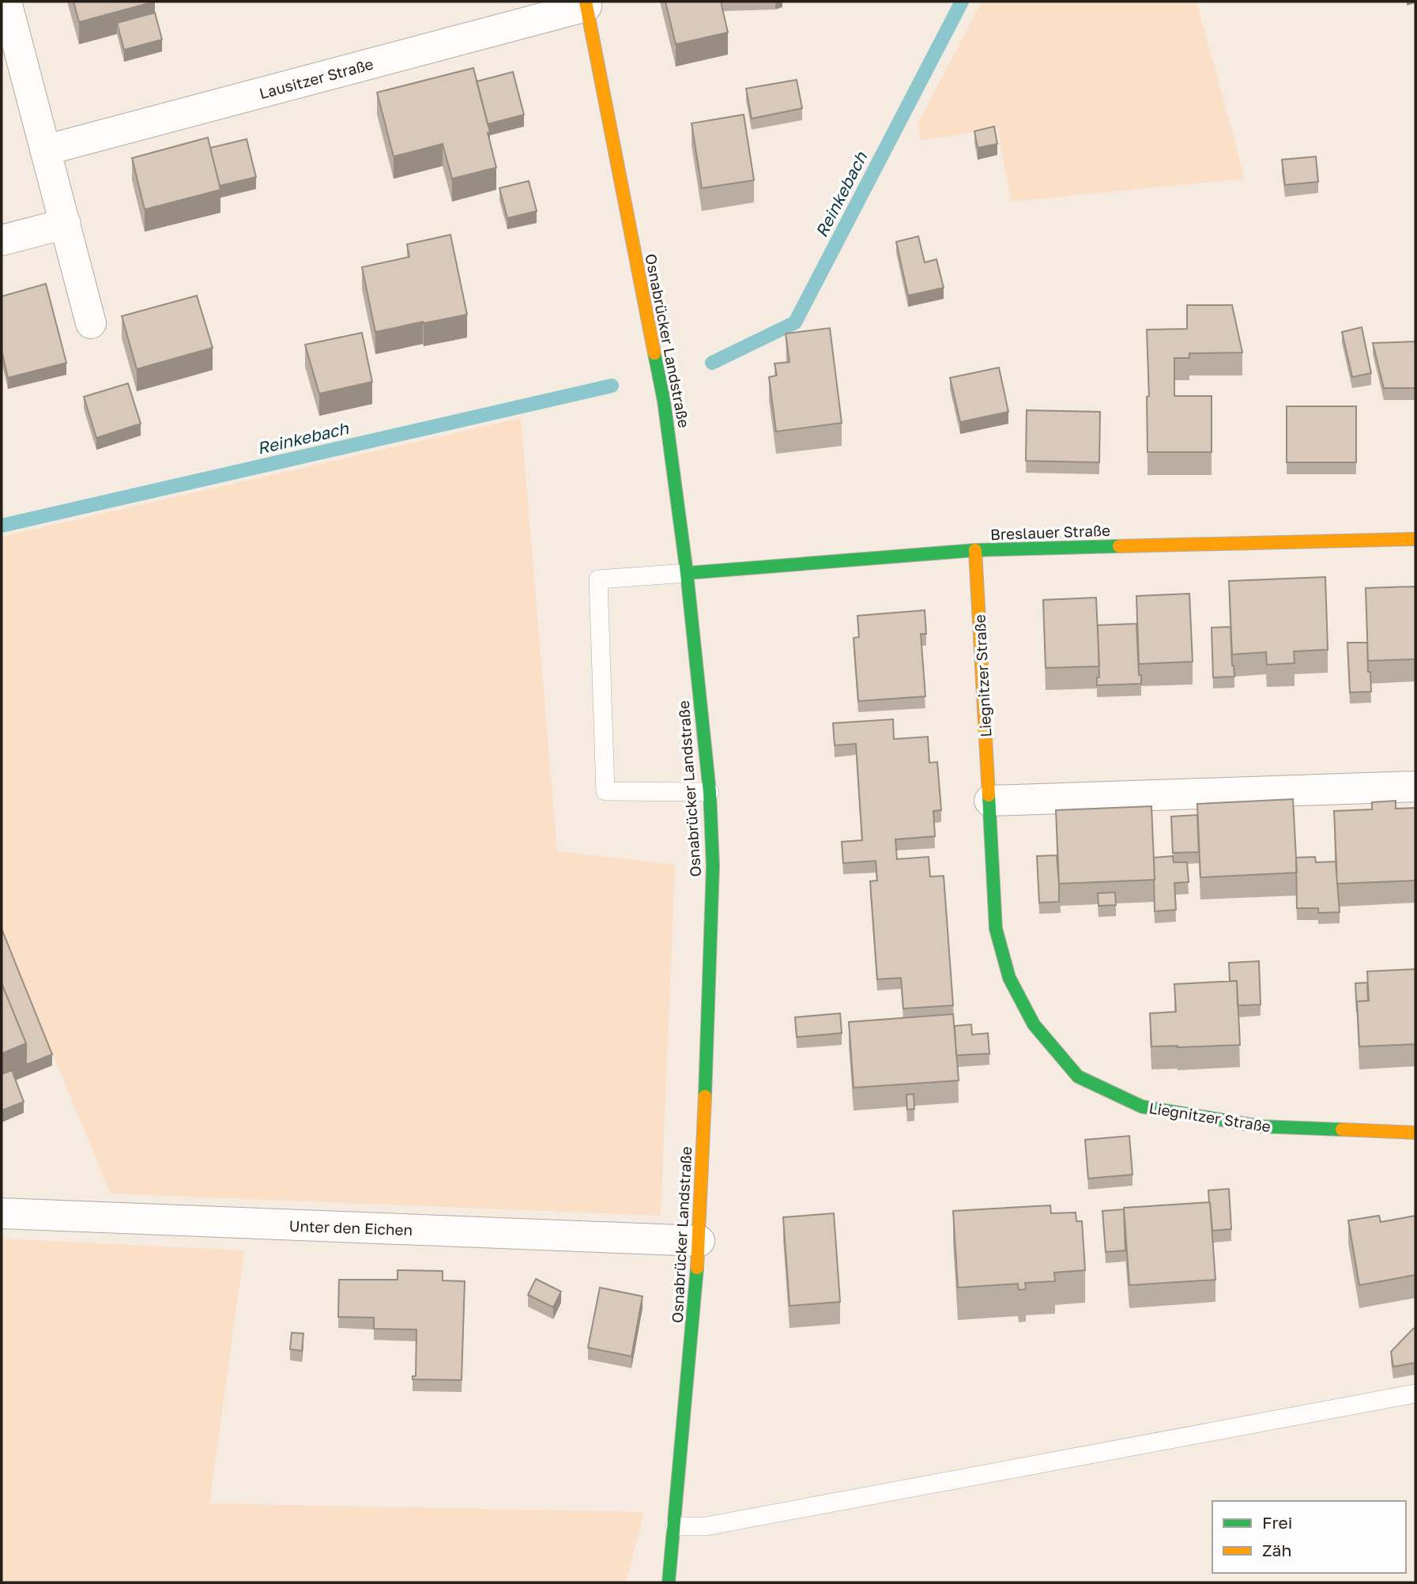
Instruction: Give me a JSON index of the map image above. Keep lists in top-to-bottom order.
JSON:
{
  "streets": {
    "street": [
      "Lausitzer Straße",
      "Osnabrücker Landstraße",
      "Breslauer Straße",
      "Liegnitzer Straße",
      "Unter den Eichen"
    ]
  },
  "crossings": [
    ["Lausitzer Straße", "Osnabrücker Landstraße"],
    ["Osnabrücker Landstraße", "Breslauer Straße"],
    ["Osnabrücker Landstraße", "Unter den Eichen"],
    ["Breslauer Straße", "Liegnitzer Straße"]
  ],
  "water": ["Reinkebach"],
  "legend": ["Frei", "Zäh"]
}
